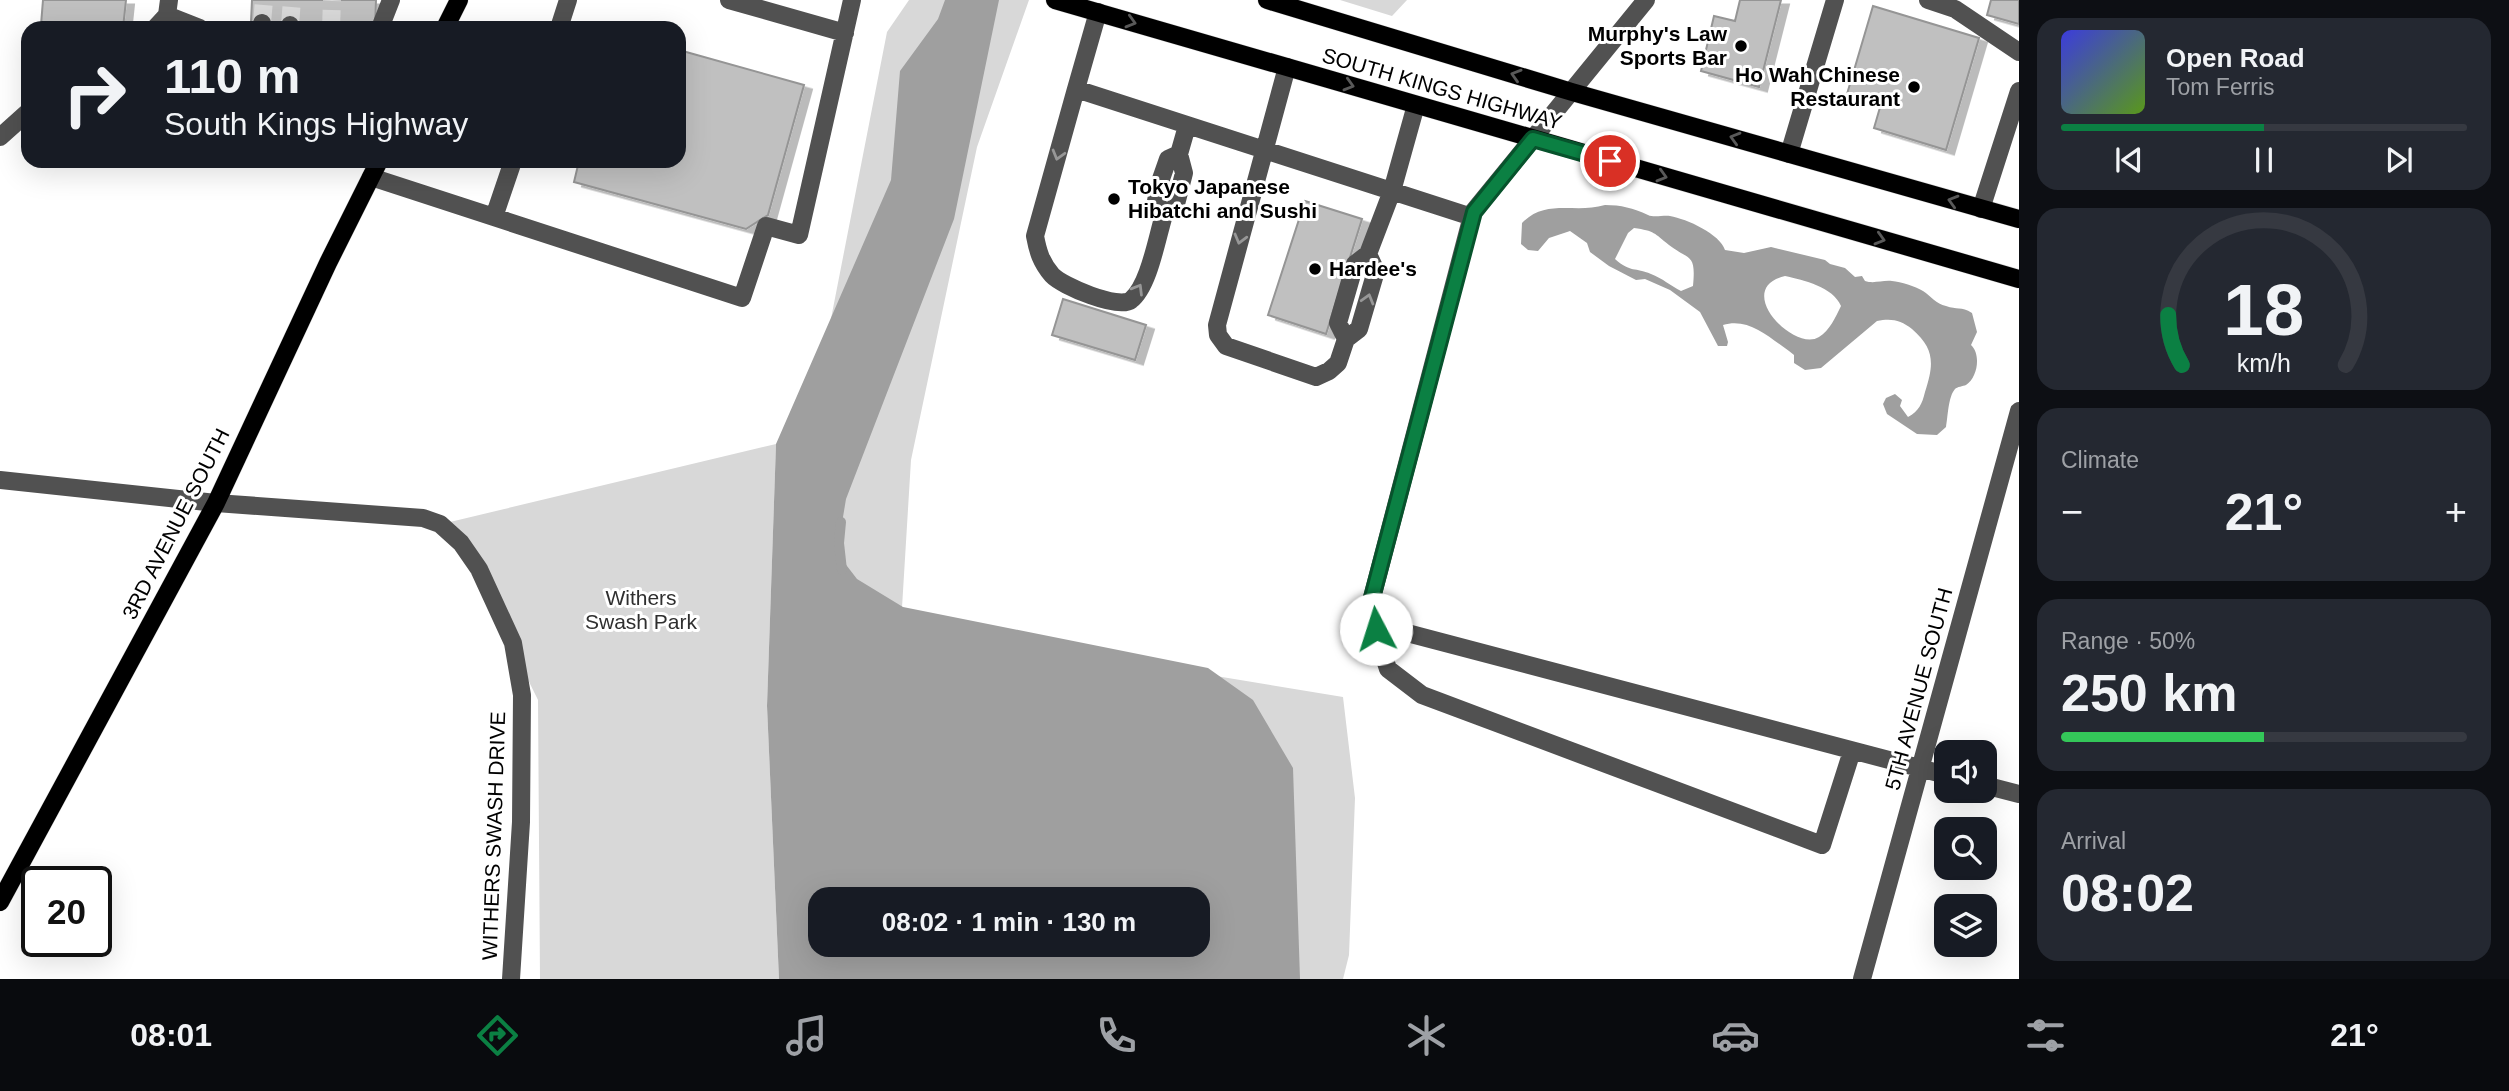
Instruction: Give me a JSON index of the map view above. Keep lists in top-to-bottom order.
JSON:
{
  "streets": {
    "main road": ["SOUTH KINGS HIGHWAY", "3RD AVENUE SOUTH"],
    "street": ["5TH AVENUE SOUTH", "WITHERS SWASH DRIVE"]
  },
  "crossings": [
    ["3RD AVENUE SOUTH", "WITHERS SWASH DRIVE"]
  ],
  "parks": ["Withers Swash Park"],
  "places": [
    "Murphy's Law Sports Bar",
    "Ho Wah Chinese Restaurant",
    "Tokyo Japanese Hibatchi and Sushi",
    "Hardee's"
  ],
  "page": {
    "turn": ["110 m", "South Kings Highway"],
    "song": ["Open Road", "Tom Ferris"],
    "tile": [
      "Climate",
      ["Range · 50%", "250 km"],
      ["Arrival", "08:02"]
    ],
    "heat": ["−", "21°", "+"],
    "limit": "20",
    "trip": "08:02 · 1 min · 130 m",
    "tabs": ["08:01", "21°"],
    "gauge": ["18", "km/h"]
  }
}
